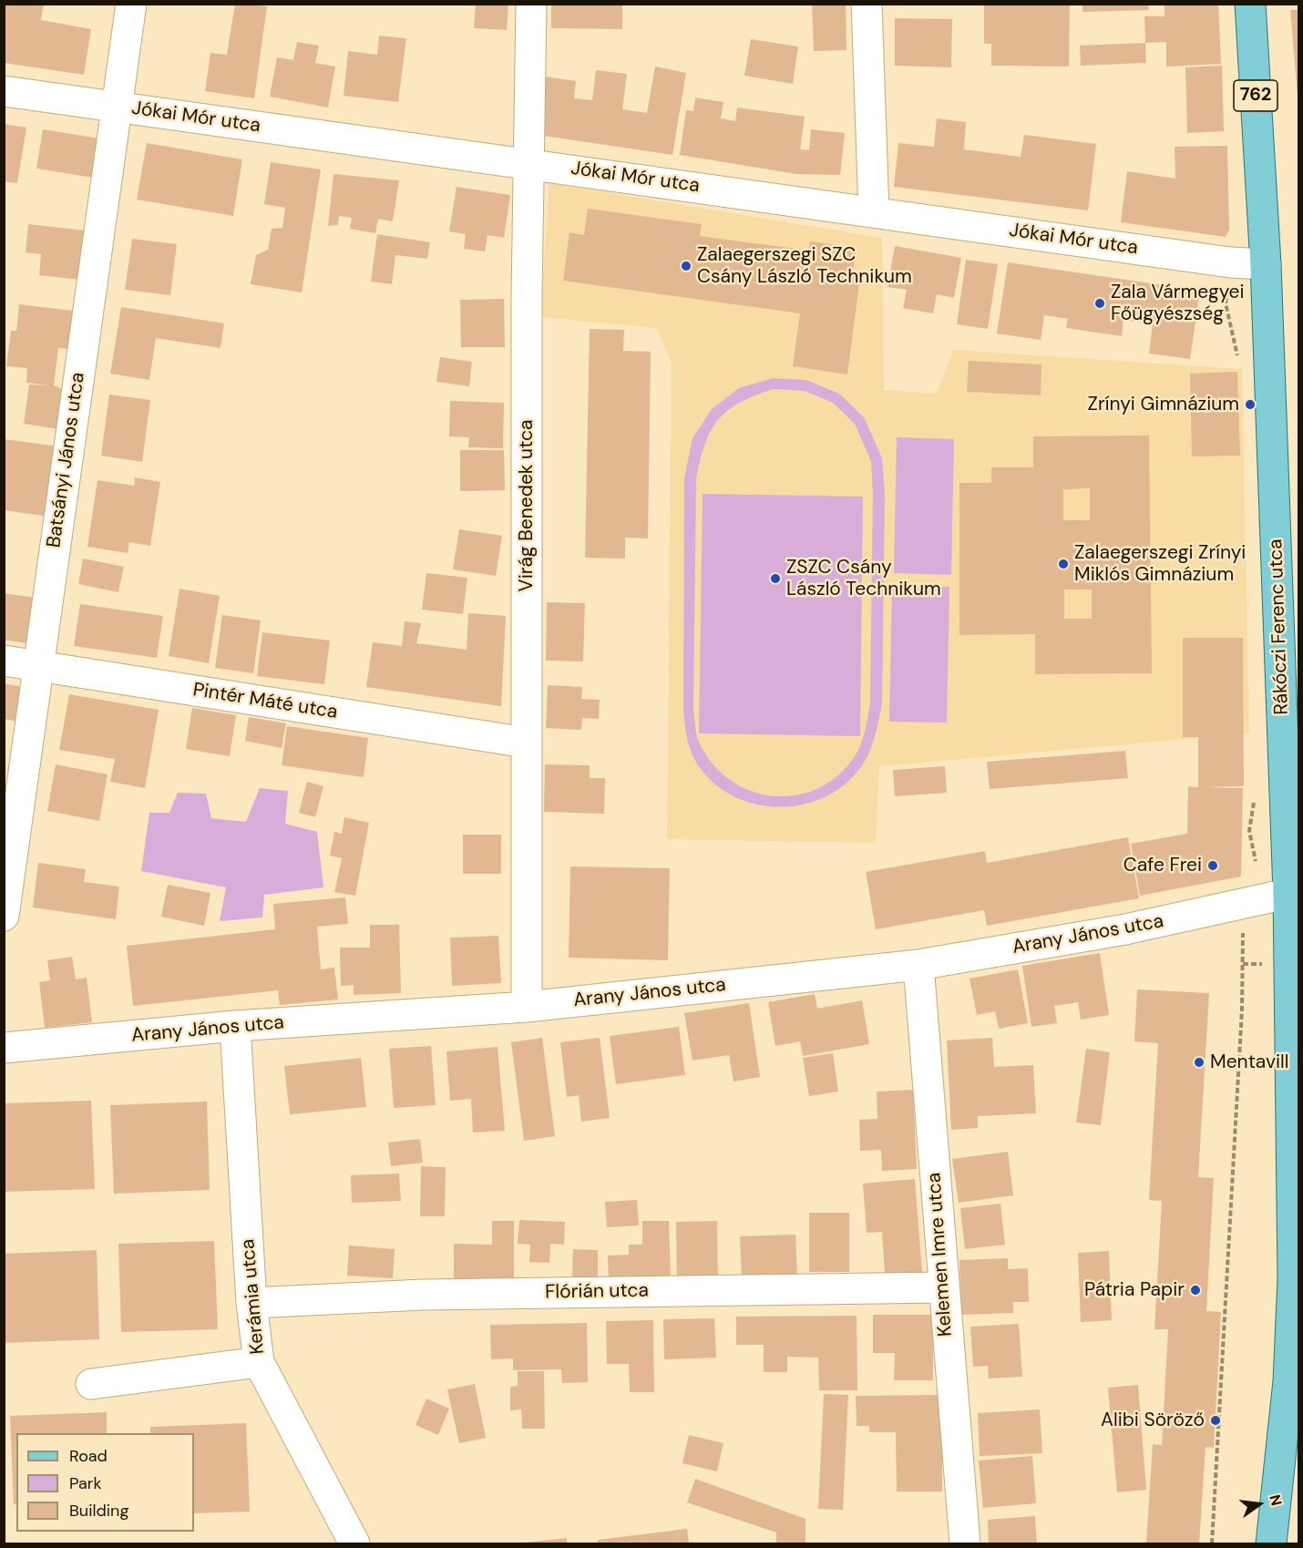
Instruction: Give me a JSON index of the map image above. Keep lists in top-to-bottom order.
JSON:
{
  "streets": {
    "main road": ["762", "Rákóczi Ferenc utca"],
    "street": [
      "Jókai Mór utca",
      "Batsányi János utca",
      "Virág Benedek utca",
      "Pintér Máté utca",
      "Arany János utca",
      "Kelemen Imre utca",
      "Flórián utca",
      "Kerámia utca"
    ]
  },
  "crossings": [
    ["Jókai Mór utca", "Batsányi János utca"],
    ["Jókai Mór utca", "Virág Benedek utca"],
    ["Jókai Mór utca", "Rákóczi Ferenc utca"],
    ["Batsányi János utca", "Pintér Máté utca"],
    ["Virág Benedek utca", "Pintér Máté utca"],
    ["Virág Benedek utca", "Arany János utca"],
    ["Rákóczi Ferenc utca", "Arany János utca"],
    ["Arany János utca", "Kelemen Imre utca"],
    ["Arany János utca", "Kerámia utca"],
    ["Kelemen Imre utca", "Flórián utca"],
    ["Flórián utca", "Kerámia utca"]
  ],
  "places": [
    "Zalaegerszegi SZC Csány László Technikum",
    "Zala Vármegyei Főügyészség",
    "Zrínyi Gimnázium",
    "Zalaegerszegi Zrínyi Miklós Gimnázium",
    "ZSZC Csány László Technikum",
    "Cafe Frei",
    "Mentavill",
    "Pátria Papir",
    "Alibi Söröző"
  ],
  "legend": ["Road", "Park", "Building"],
  "north": "right"
}
